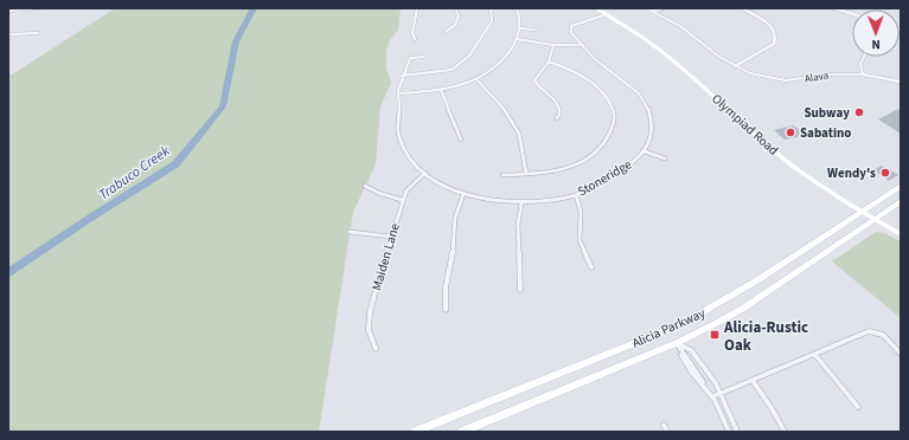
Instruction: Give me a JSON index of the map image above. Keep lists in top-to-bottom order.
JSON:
{
  "streets": {
    "main road": ["Olympiad Road", "Alicia Parkway"],
    "street": ["Alava", "Stoneridge", "Maiden Lane"]
  },
  "crossings": [
    ["Olympiad Road", "Stoneridge"],
    ["Olympiad Road", "Alicia Parkway"],
    ["Stoneridge", "Maiden Lane"]
  ],
  "water": ["Trabuco Creek"],
  "places": {
    "other": ["Subway", "Sabatino", "Wendy's"],
    "transit": ["Alicia-Rustic Oak"]
  },
  "north": "bottom"
}
